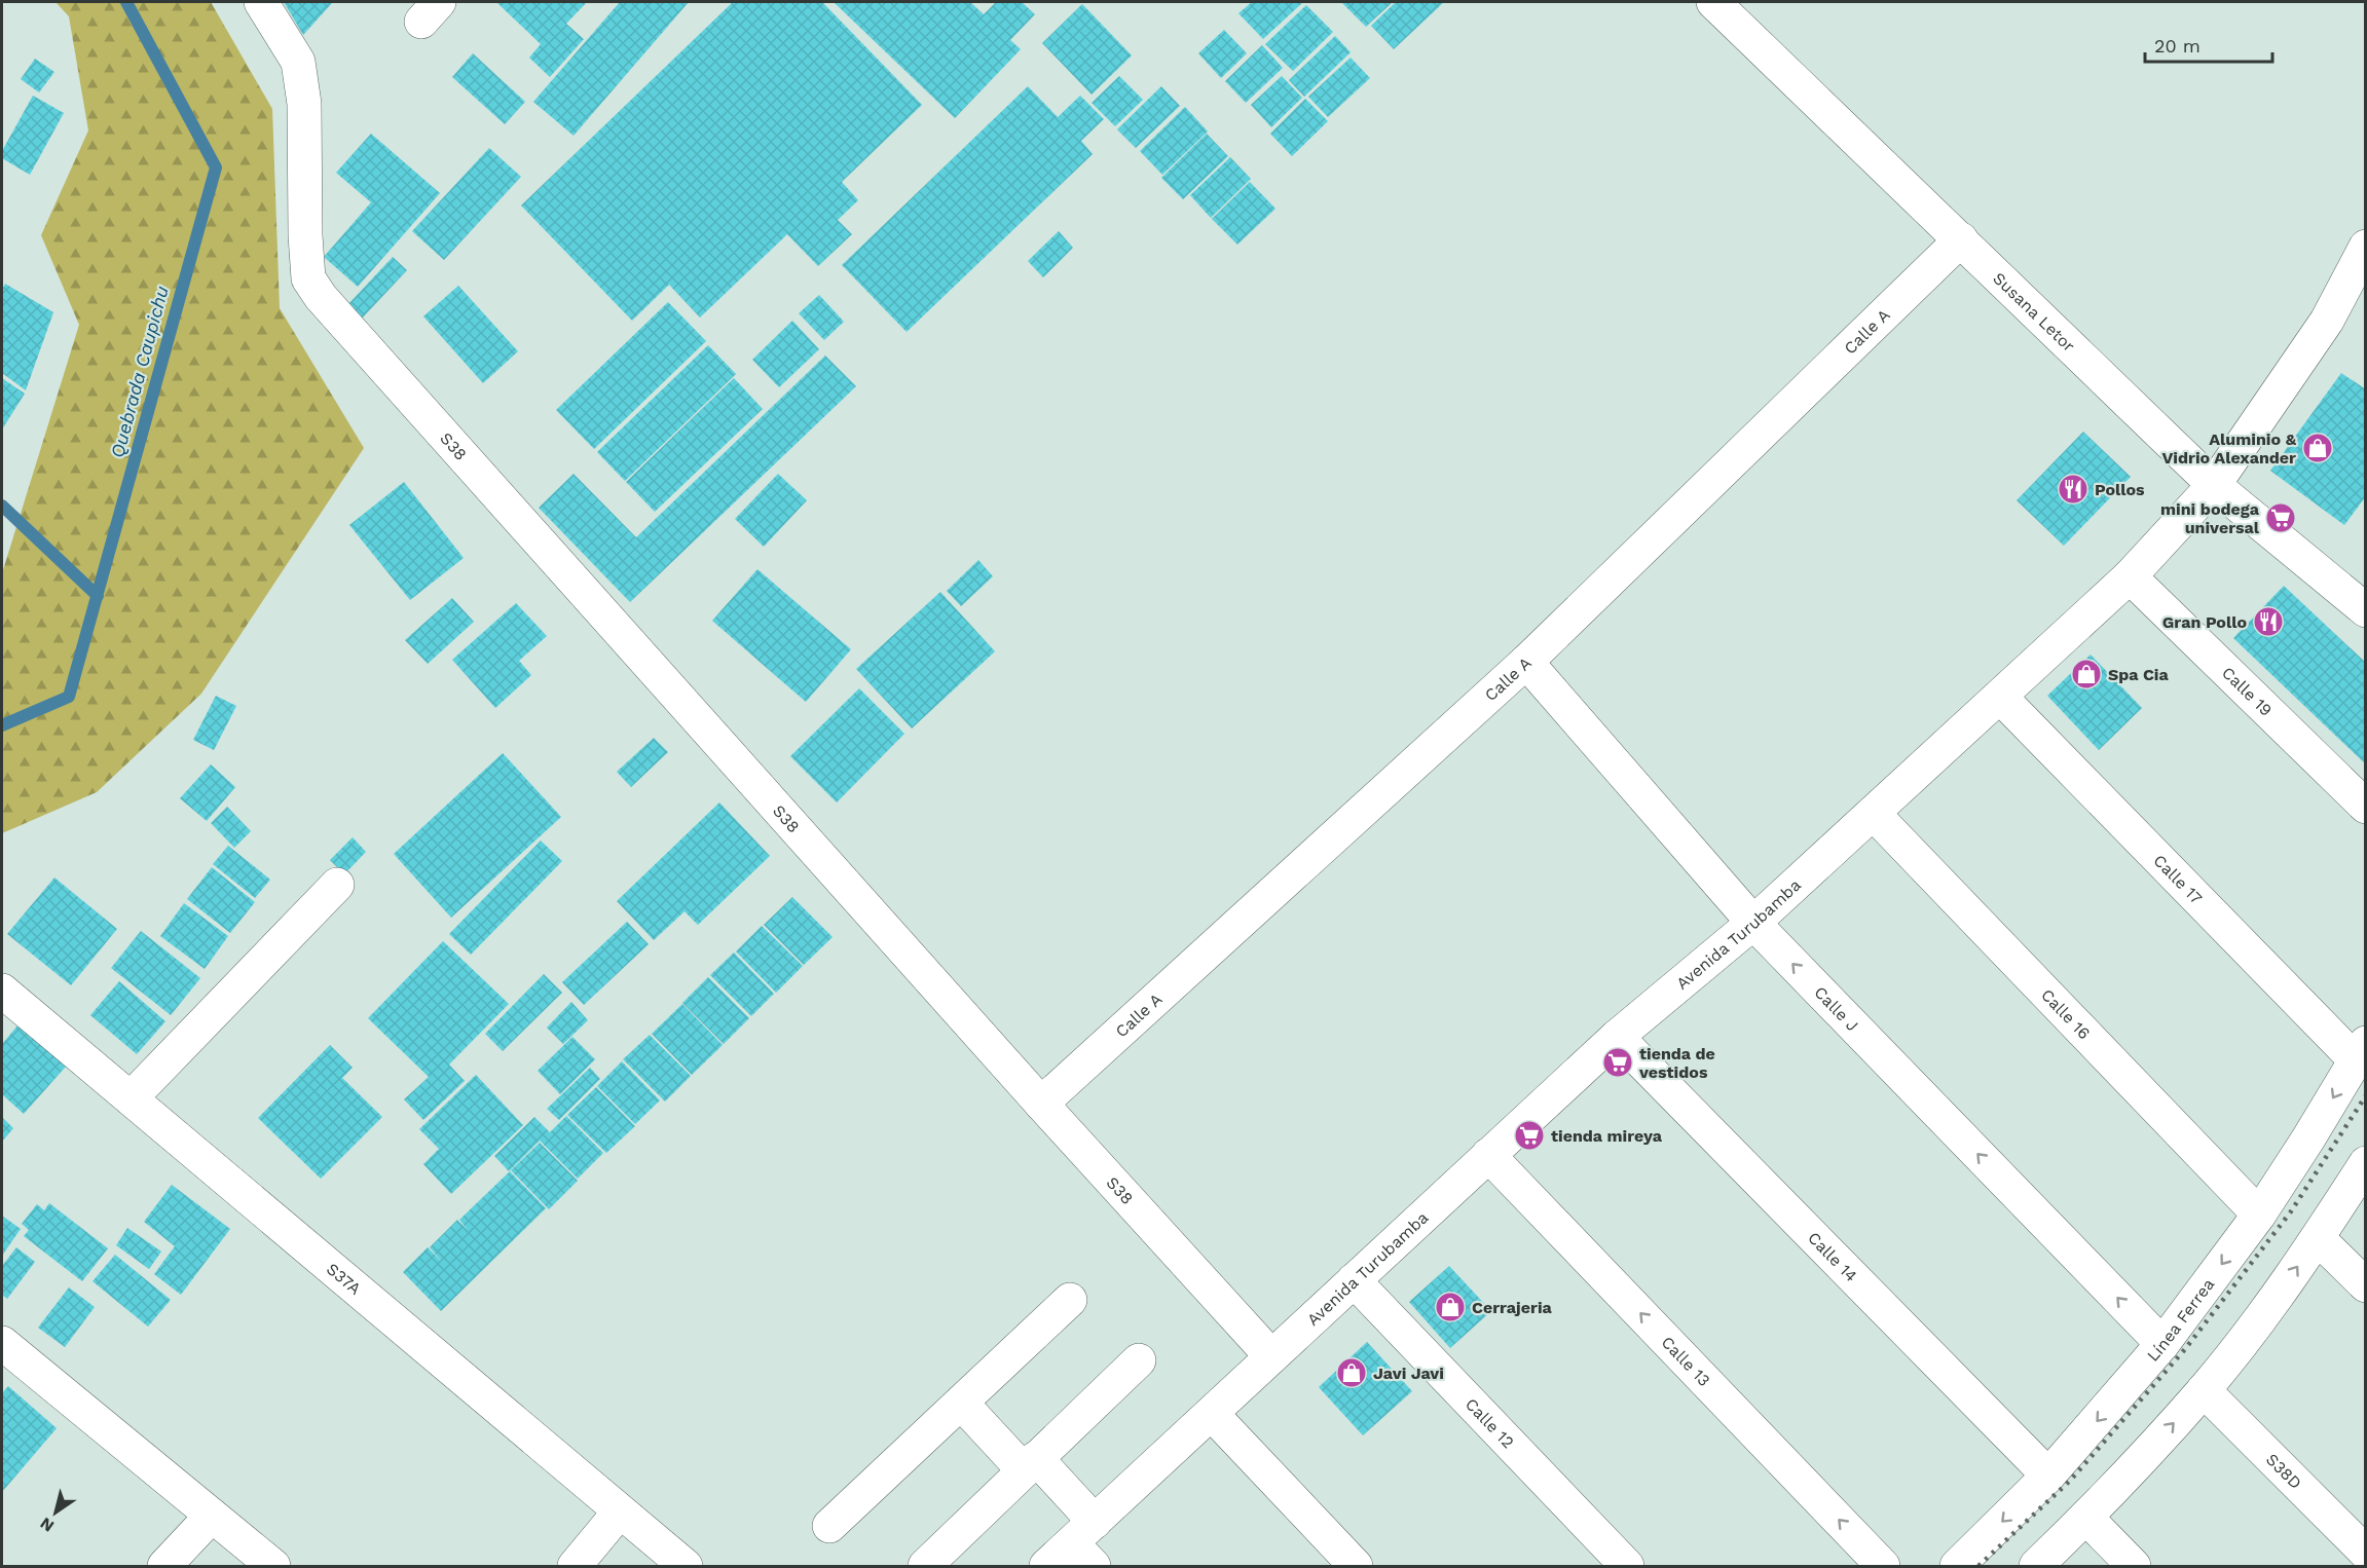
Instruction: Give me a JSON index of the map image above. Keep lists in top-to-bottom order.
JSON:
{
  "streets": {
    "street": [
      "Susana Letor",
      "Calle A",
      "S38",
      "Calle 19",
      "Calle 17",
      "Avenida Turubamba",
      "Calle J",
      "Calle 16",
      "Calle 14",
      "S37A",
      "Línea Ferrea",
      "Calle 13",
      "Calle 12",
      "S38D"
    ]
  },
  "crossings": [
    ["Susana Letor", "Calle A"],
    ["Susana Letor", "Avenida Turubamba"],
    ["Calle A", "S38"],
    ["Calle A", "Calle J"],
    ["S38", "Avenida Turubamba"],
    ["Calle 19", "Avenida Turubamba"],
    ["Calle 17", "Avenida Turubamba"],
    ["Calle 17", "Línea Ferrea"],
    ["Avenida Turubamba", "Calle J"],
    ["Avenida Turubamba", "Calle 16"],
    ["Avenida Turubamba", "Calle 14"],
    ["Avenida Turubamba", "Calle 13"],
    ["Avenida Turubamba", "Calle 12"],
    ["Calle J", "Línea Ferrea"],
    ["Calle 16", "Línea Ferrea"],
    ["Calle 14", "Línea Ferrea"]
  ],
  "one_way": ["Calle J", "Calle 13"],
  "water": ["Quebrada Caupichu"],
  "places": {
    "shop": [
      "Aluminio & Vidrio Alexander",
      "Spa Cia",
      "Cerrajeria",
      "Javi Javi"
    ],
    "restaurant": ["Pollos", "Gran Pollo"],
    "supermarket": ["mini bodega universal", "tienda de vestidos", "tienda mireya"]
  },
  "scale_bar": "20 m",
  "north": "bottom left"
}
